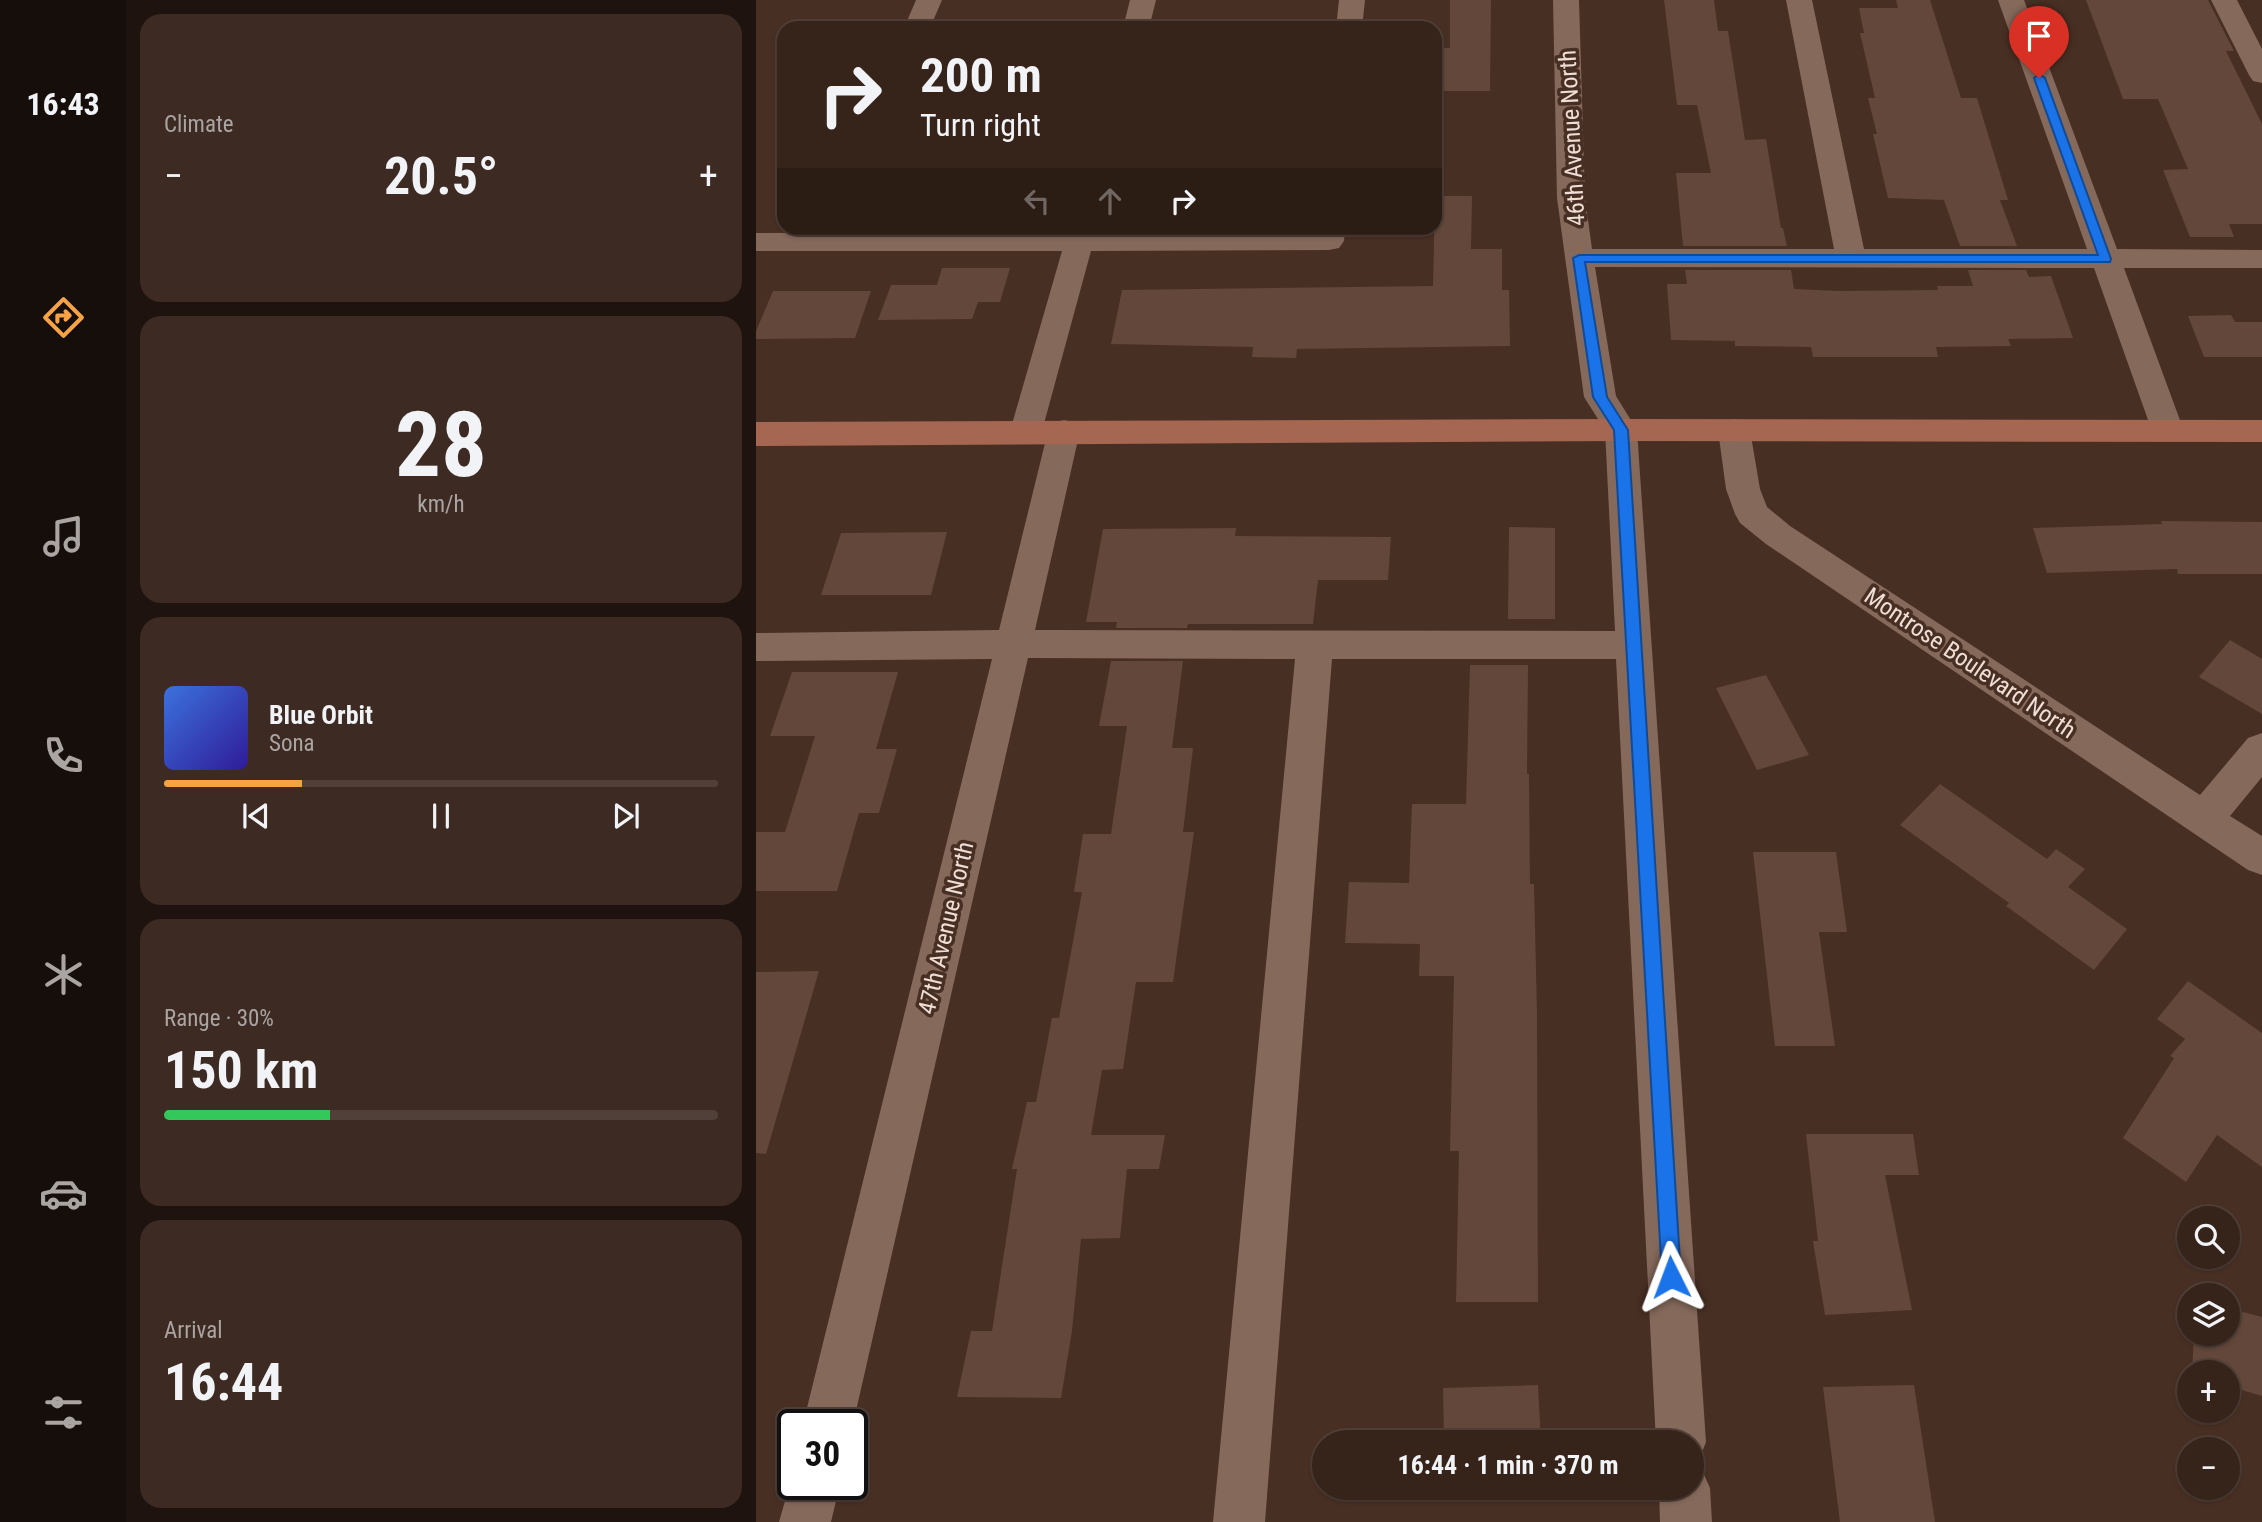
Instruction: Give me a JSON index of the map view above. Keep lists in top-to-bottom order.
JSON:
{
  "streets": {
    "street": ["46th Avenue North", "Montrose Boulevard North", "47th Avenue North"]
  },
  "page": {
    "tabs": "16:43",
    "tile": [
      "Climate",
      ["28", "km/h"],
      ["Range · 30%", "150 km"],
      ["Arrival", "16:44"]
    ],
    "turn": ["200 m", "Turn right"],
    "heat": ["−", "20.5°", "+"],
    "song": ["Blue Orbit", "Sona"],
    "map_buttons": ["+", "−"],
    "limit": "30",
    "trip": "16:44 · 1 min · 370 m"
  }
}
